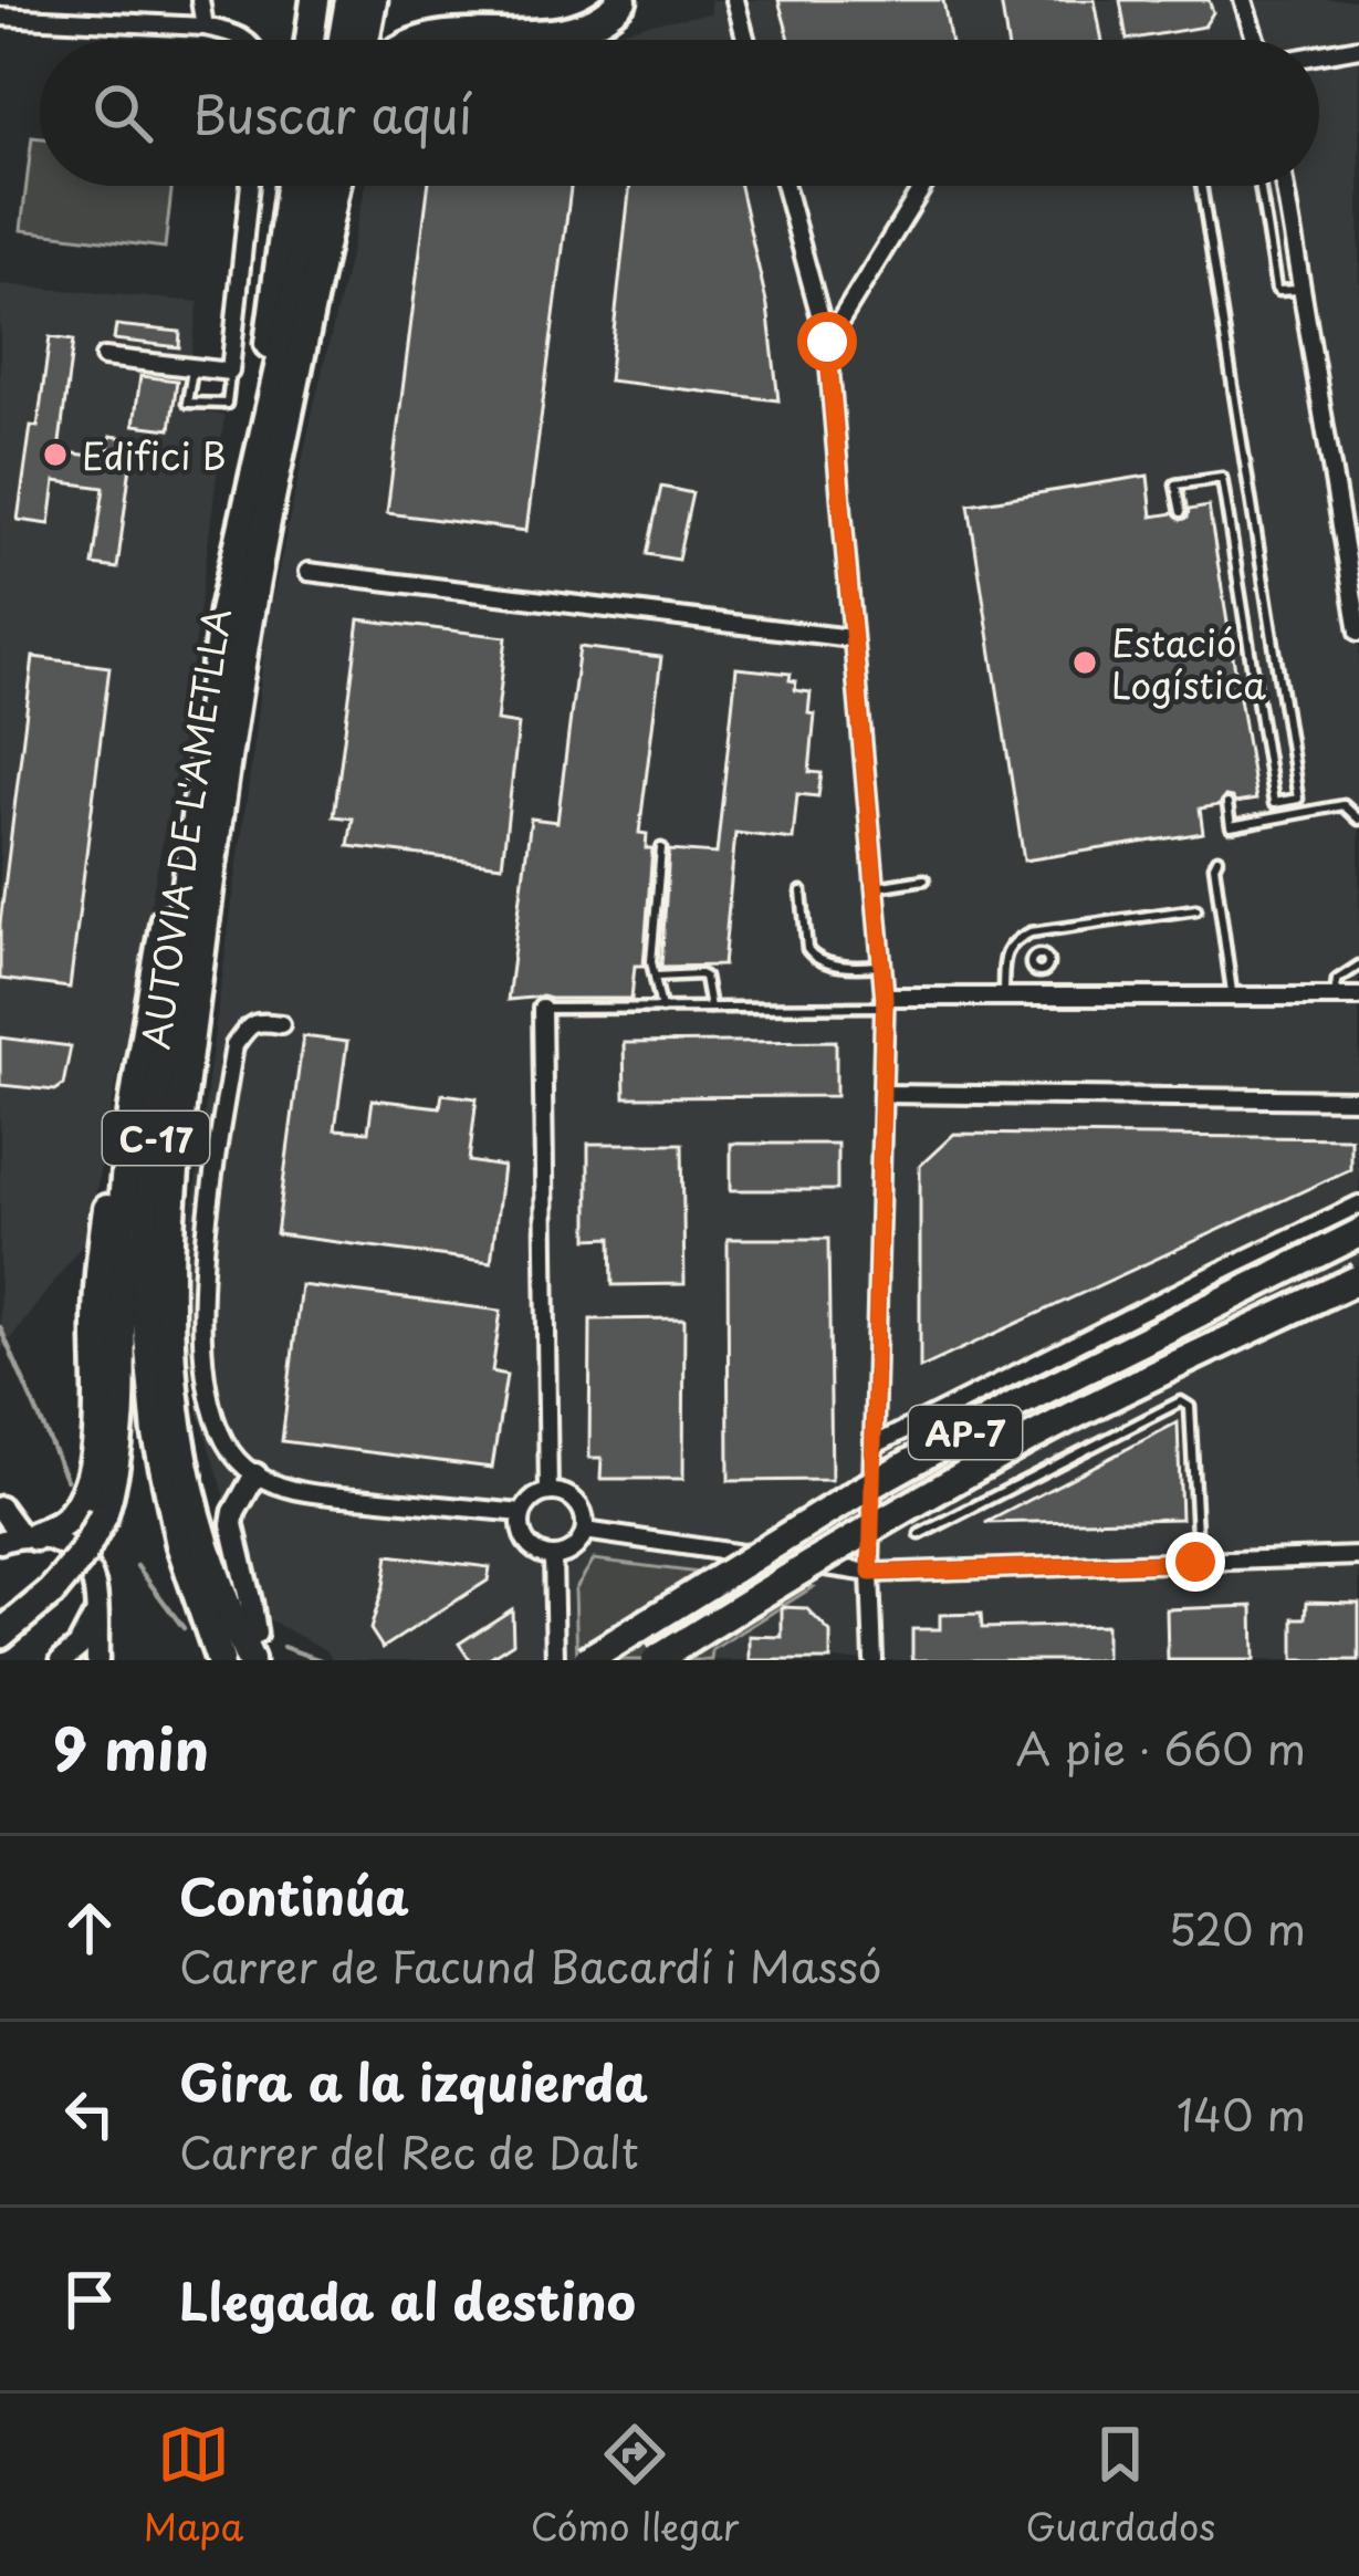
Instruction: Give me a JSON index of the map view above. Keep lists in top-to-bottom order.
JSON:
{
  "streets": {
    "highway": ["AUTOVIA DE L'AMETLLA", "C-17", "AP-7"]
  },
  "places": ["Edifici B", "Estació Logística"],
  "page": {
    "search": "Buscar aquí",
    "heading": ["9 min", "A pie · 660 m"],
    "list": [
      ["Continúa", "Carrer de Facund Bacardí i Massó", "520 m"],
      ["Gira a la izquierda", "Carrer del Rec de Dalt", "140 m"],
      "Llegada al destino"
    ],
    "nav": ["Mapa", "Cómo llegar", "Guardados"]
  }
}
